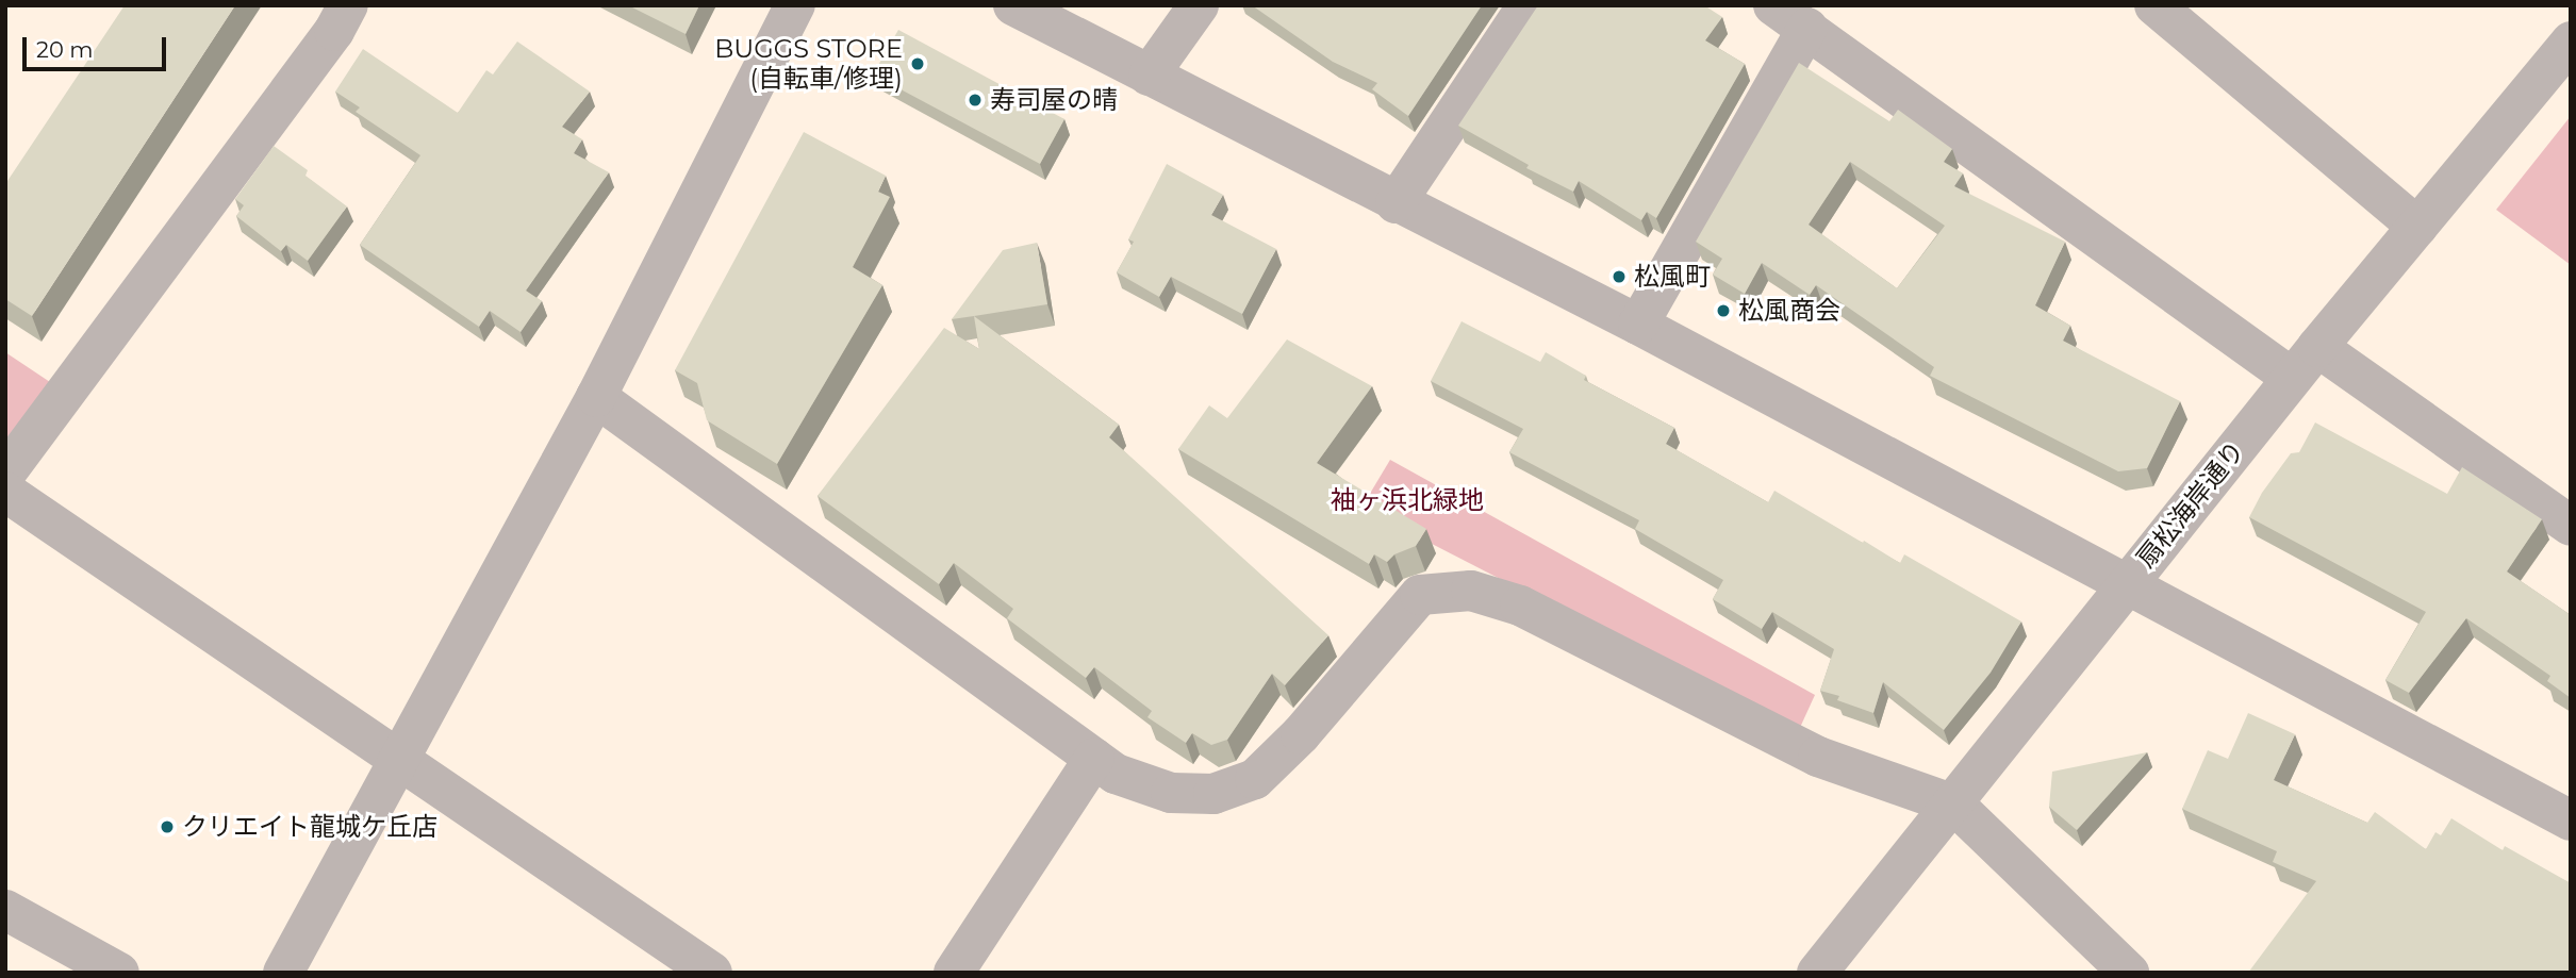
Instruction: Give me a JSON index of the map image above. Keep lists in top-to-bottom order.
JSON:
{
  "streets": {
    "street": ["扇松海岸通り"]
  },
  "parks": ["袖ヶ浜北緑地"],
  "places": [
    "BUGGS STORE (自転車/修理)",
    "寿司屋の晴",
    "松風町",
    "松風商会",
    "クリエイト龍城ケ丘店"
  ],
  "scale_bar": "20 m"
}
